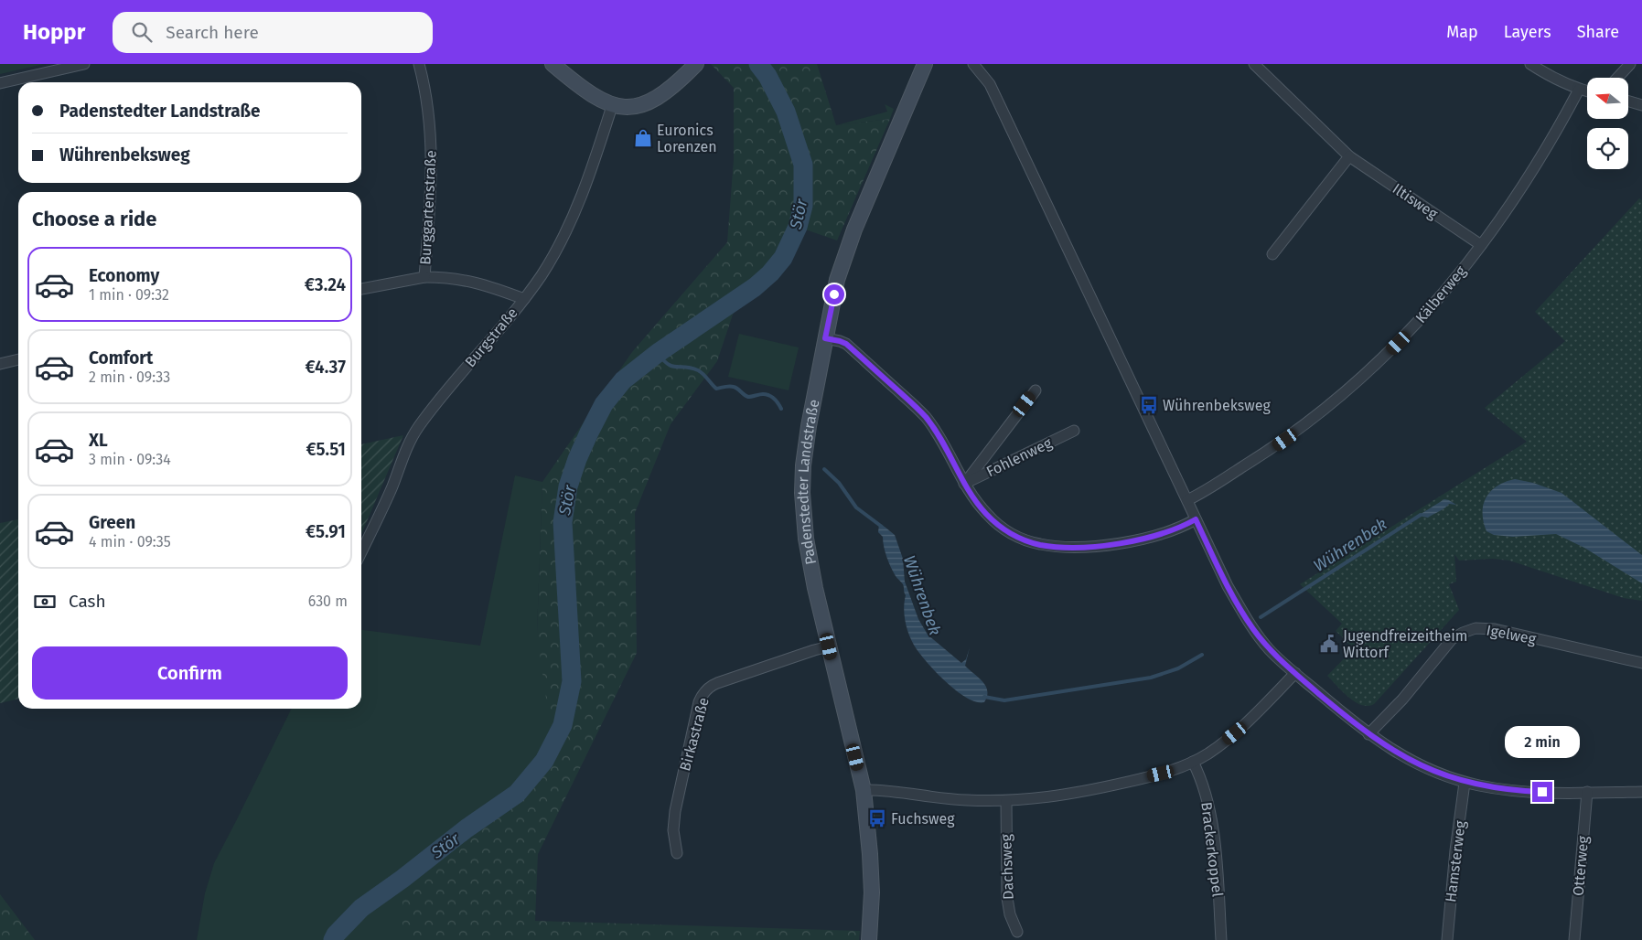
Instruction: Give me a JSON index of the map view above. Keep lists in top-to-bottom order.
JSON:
{
  "streets": {
    "street": [
      "Iltisweg",
      "Burggartenstraße",
      "Kälberweg",
      "Burgstraße",
      "Fohlenweg",
      "Padenstedter Landstraße",
      "Igelweg",
      "Birkastraße",
      "Brackerkoppel",
      "Hamsterweg",
      "Otterweg",
      "Dachsweg"
    ]
  },
  "crossings": [
    ["Iltisweg", "Kälberweg"],
    ["Burggartenstraße", "Burgstraße"],
    ["Padenstedter Landstraße", "Birkastraße"]
  ],
  "water": ["Stör", "Wührenbek"],
  "places": {
    "shop": ["Euronics Lorenzen"],
    "bus stop": ["Wührenbeksweg", "Fuchsweg"],
    "public building": ["Jugendfreizeitheim Wittorf"]
  },
  "north": "left",
  "page": {
    "header": "Hoppr",
    "search": "Search here",
    "nav": ["Map", "Layers", "Share"],
    "banner": ["Padenstedter Landstraße", "Wührenbeksweg"],
    "heading": "Choose a ride",
    "list": [
      {
        "name": "Economy",
        "note": "1 min · 09:32",
        "value": "€3.24"
      },
      {
        "name": "Comfort",
        "note": "2 min · 09:33",
        "value": "€4.37"
      },
      {
        "name": "XL",
        "note": "3 min · 09:34",
        "value": "€5.51"
      },
      {
        "name": "Green",
        "note": "4 min · 09:35",
        "value": "€5.91"
      }
    ],
    "pay": ["Cash", "630 m"],
    "buttons": "Confirm",
    "bubble": "2 min"
  }
}
